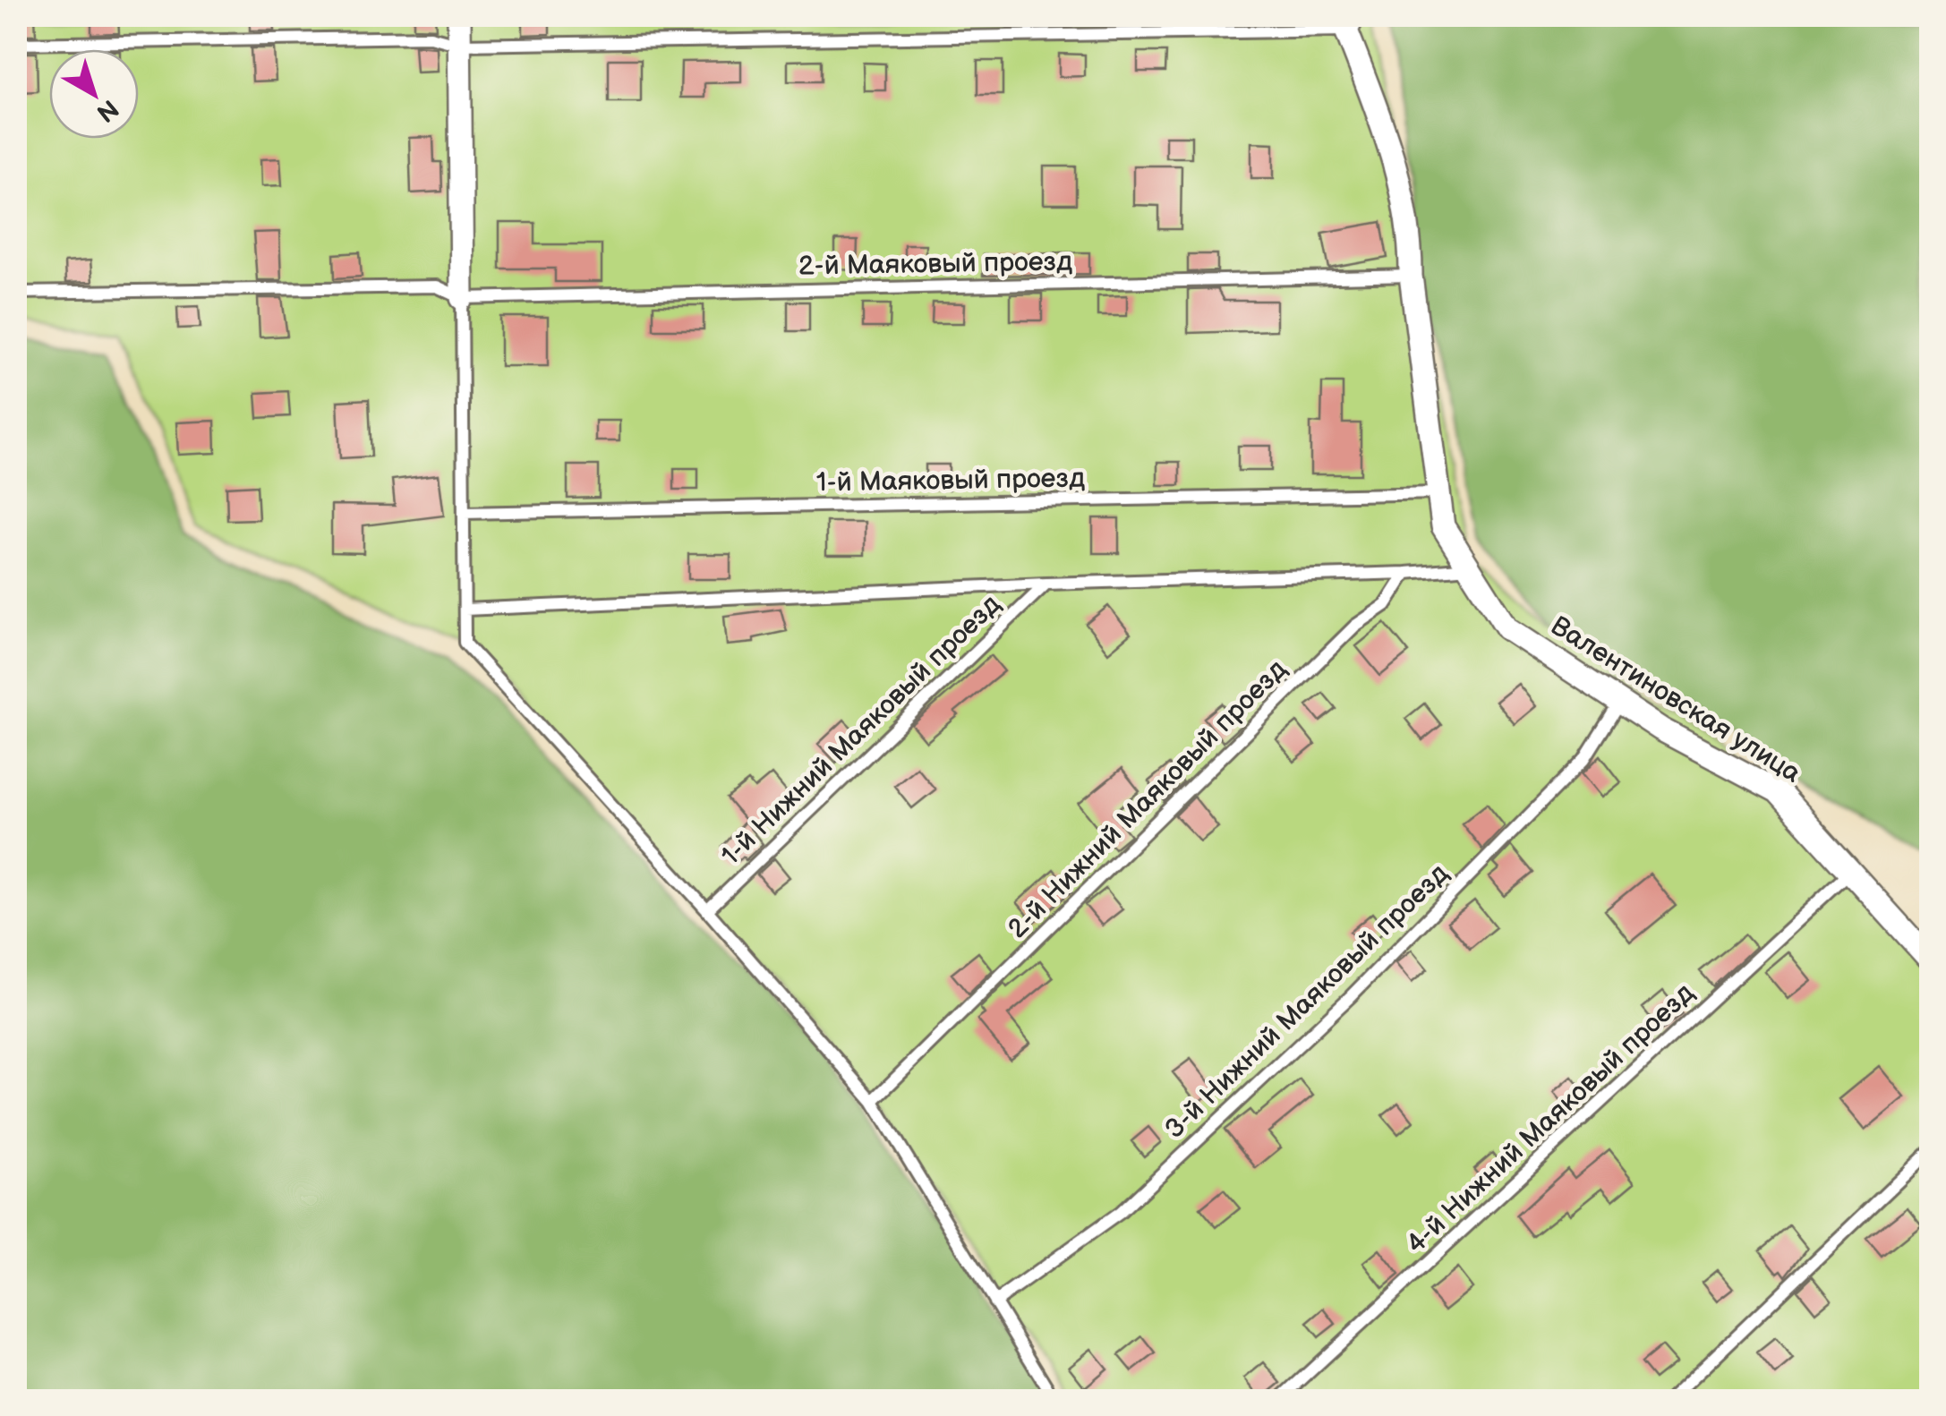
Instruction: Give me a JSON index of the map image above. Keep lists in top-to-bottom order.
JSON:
{
  "streets": {
    "street": ["Валентиновская улица"],
    "lane": [
      "2-й Маяковый проезд",
      "1-й Маяковый проезд",
      "1-й Нижний Маяковый проезд",
      "2-й Нижний Маяковый проезд",
      "3-й Нижний Маяковый проезд",
      "4-й Нижний Маяковый проезд"
    ]
  },
  "crossings": [
    ["2-й Маяковый проезд", "Валентиновская улица"],
    ["1-й Маяковый проезд", "Валентиновская улица"],
    ["Валентиновская улица", "3-й Нижний Маяковый проезд"],
    ["Валентиновская улица", "4-й Нижний Маяковый проезд"]
  ],
  "north": "bottom right"
}
